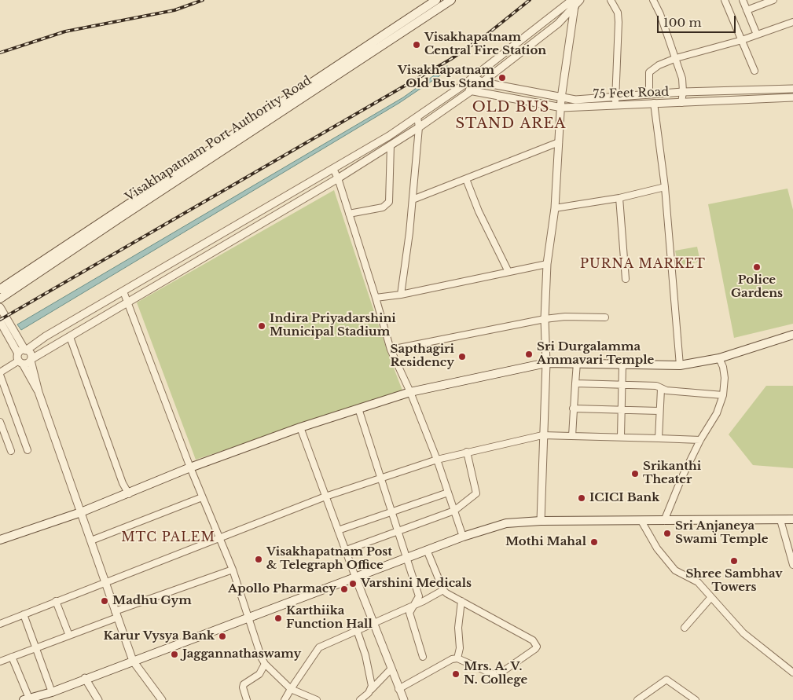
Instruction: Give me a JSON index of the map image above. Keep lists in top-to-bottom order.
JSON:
{
  "streets": {
    "main road": ["Visakhapatnam Port Authority Road"],
    "street": ["75 Feet Road"]
  },
  "districts": ["OLD BUS STAND AREA", "PURNA MARKET", "MTC PALEM"],
  "places": [
    "Visakhapatnam Central Fire Station",
    "Visakhapatnam Old Bus Stand",
    "Police Gardens",
    "Indira Priyadarshini Municipal Stadium",
    "Sri Durgalamma Ammavari Temple",
    "Sapthagiri Residency",
    "Srikanthi Theater",
    "ICICI Bank",
    "Sri Anjaneya Swami Temple",
    "Mothi Mahal",
    "Visakhapatnam Post & Telegraph Office",
    "Shree Sambhav Towers",
    "Varshini Medicals",
    "Apollo Pharmacy",
    "Madhu Gym",
    "Karthiika Function Hall",
    "Karur Vysya Bank",
    "Jaggannathaswamy",
    "Mrs. A. V. N. College"
  ],
  "scale_bar": "100 m"
}
